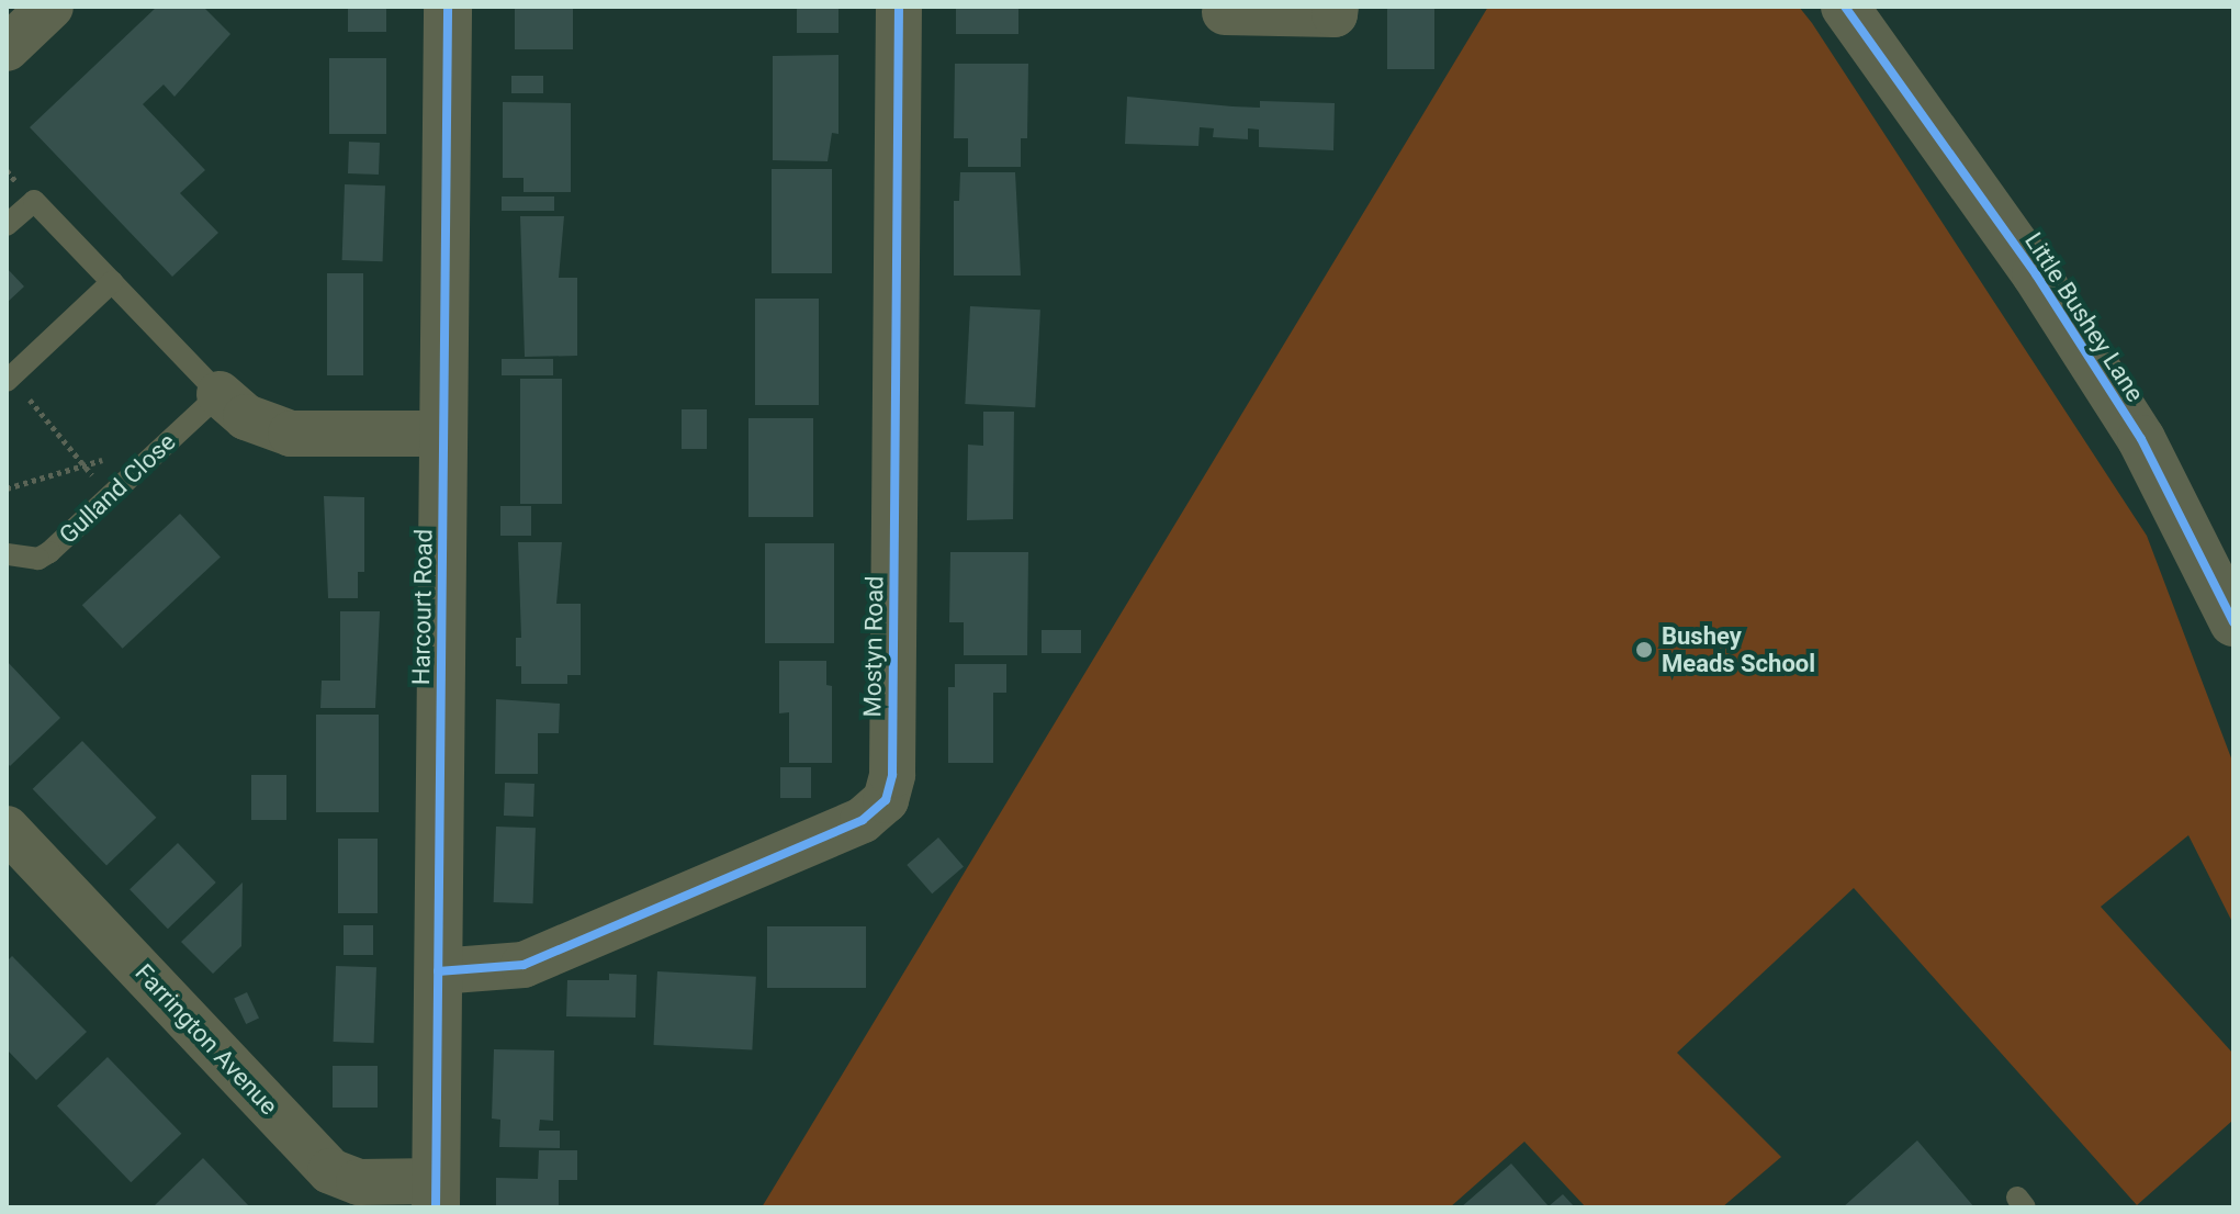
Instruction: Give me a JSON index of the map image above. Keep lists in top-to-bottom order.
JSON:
{
  "streets": {
    "street": [
      "Little Bushey Lane",
      "Harcourt Road",
      "Mostyn Road",
      "Farrington Avenue"
    ],
    "lane": ["Gulland Close"]
  },
  "crossings": [
    ["Harcourt Road", "Mostyn Road"],
    ["Harcourt Road", "Farrington Avenue"]
  ],
  "places": ["Bushey Meads School"]
}
